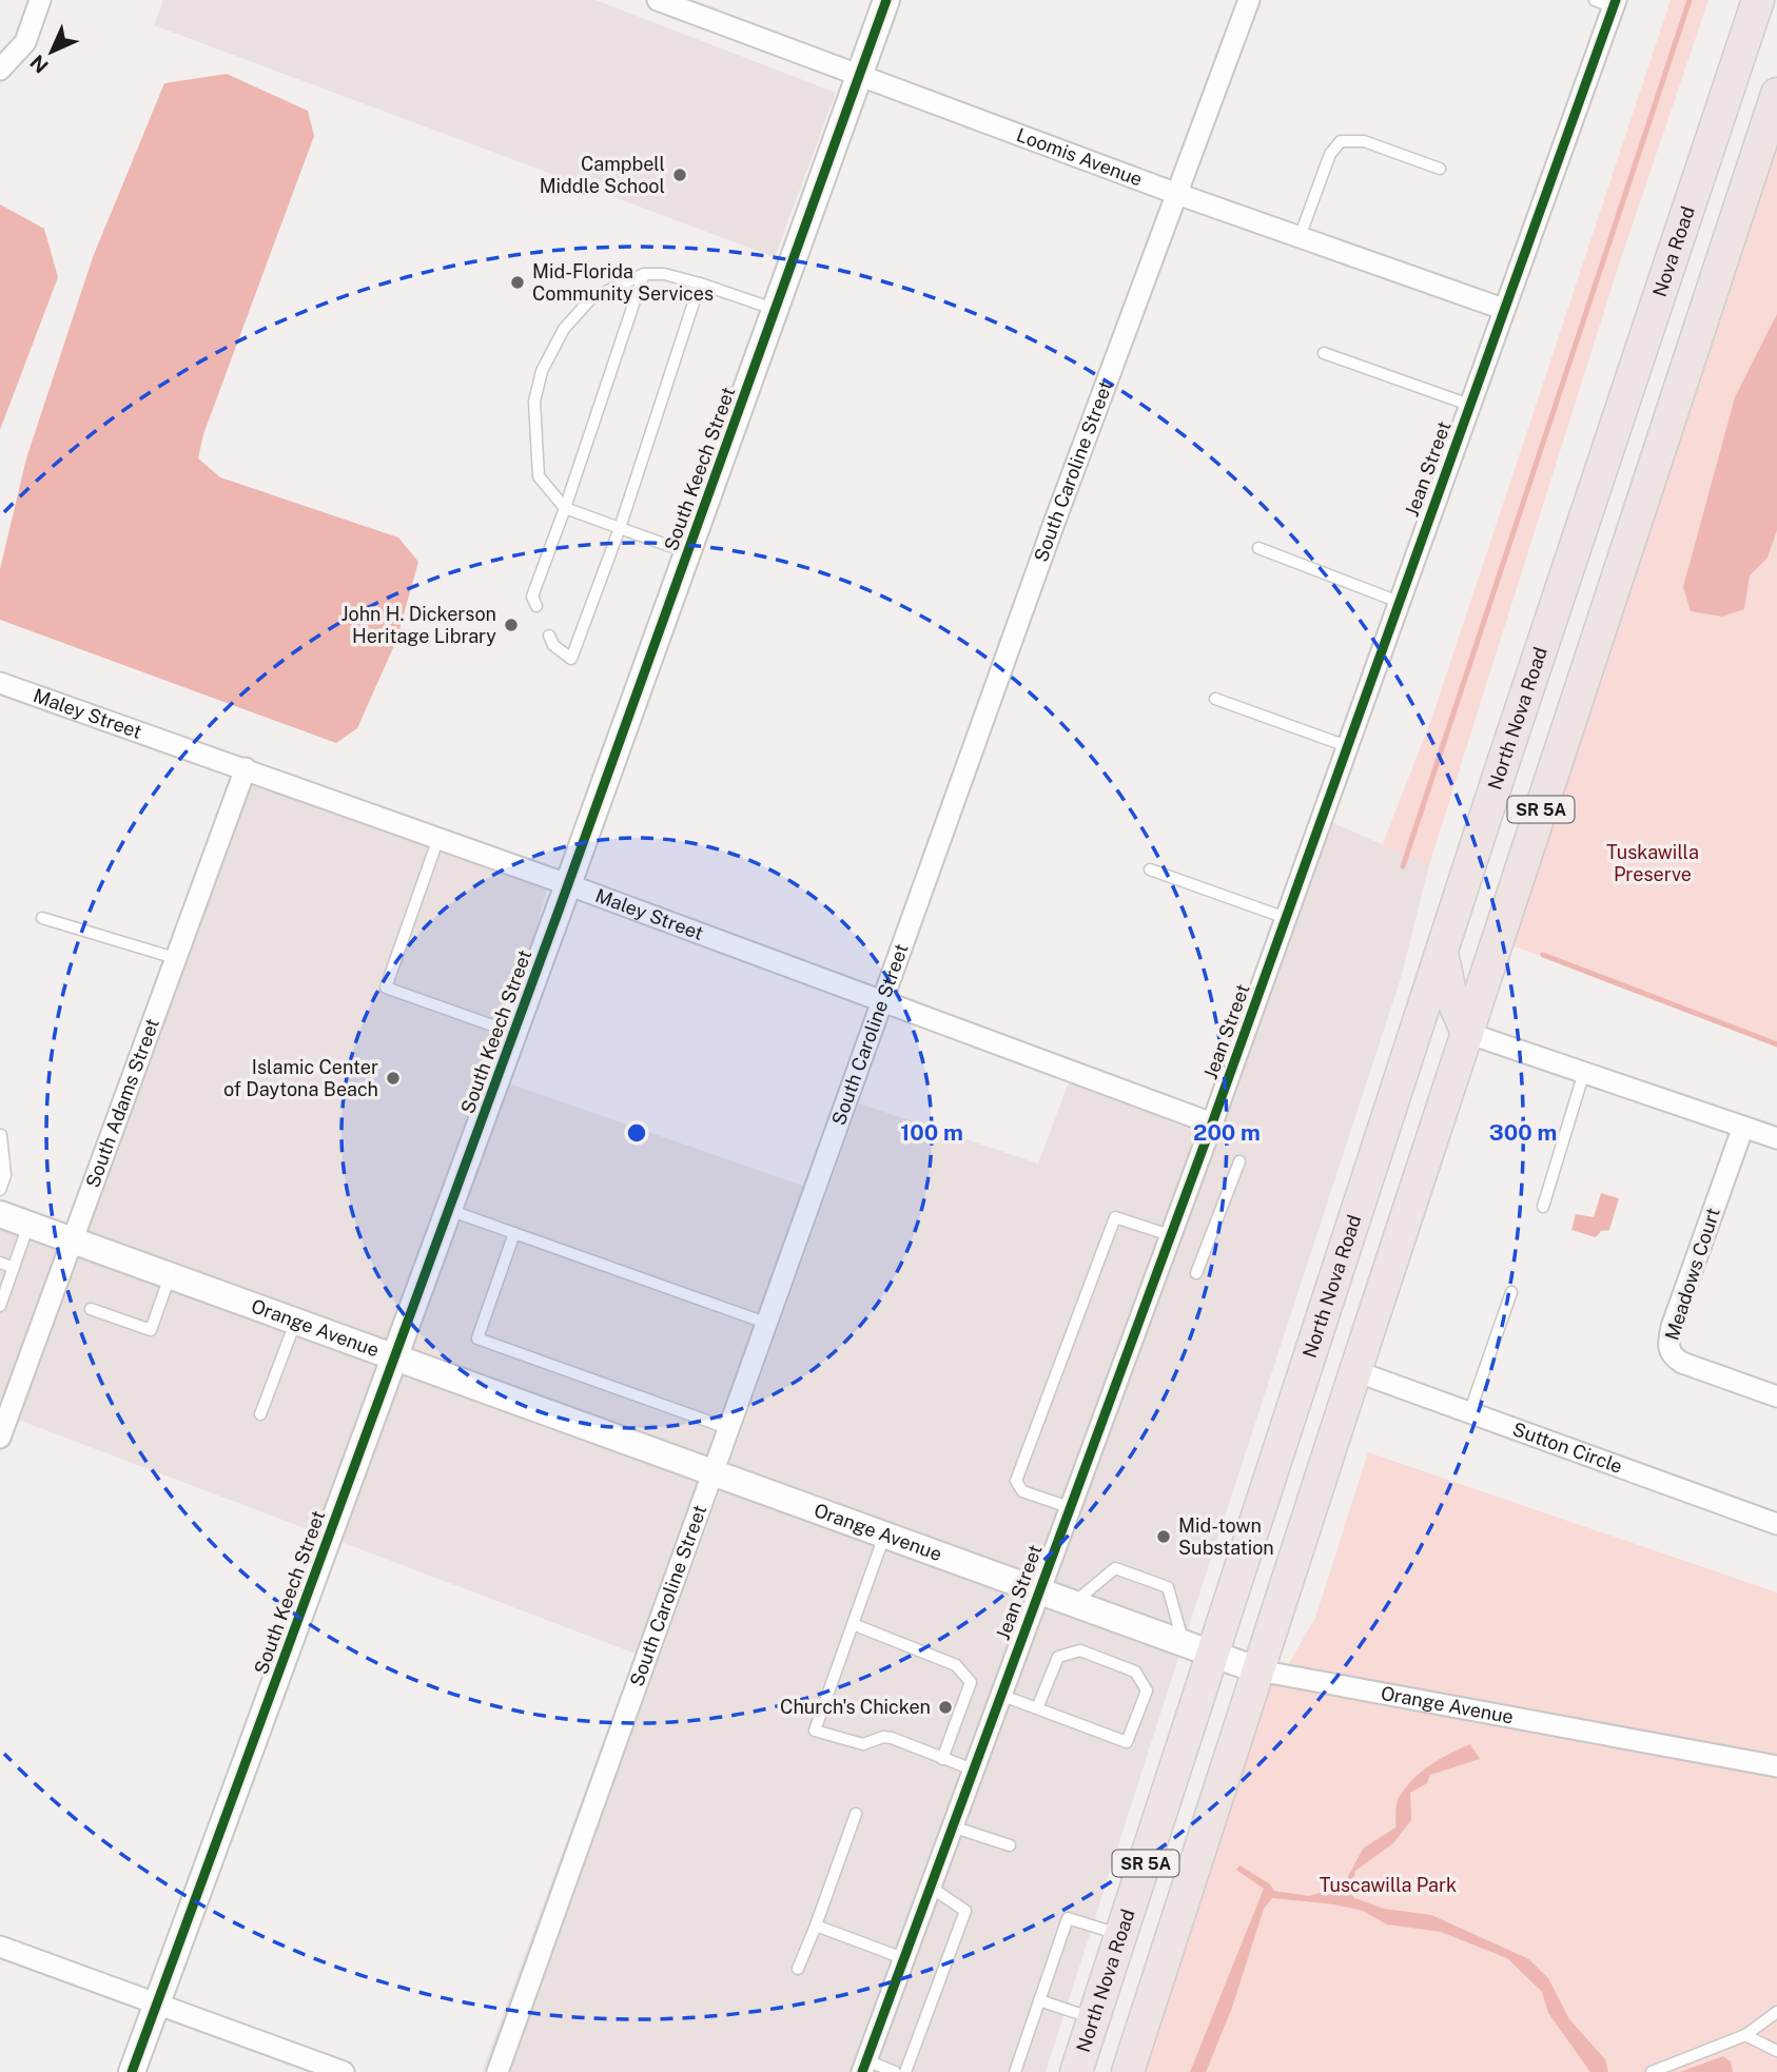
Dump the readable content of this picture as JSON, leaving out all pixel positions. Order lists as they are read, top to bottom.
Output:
{
  "streets": {
    "main road": ["Nova Road", "North Nova Road", "SR 5A"],
    "street": [
      "Loomis Avenue",
      "South Keech Street",
      "Jean Street",
      "South Caroline Street",
      "Maley Street",
      "South Adams Street",
      "Meadows Court",
      "Orange Avenue",
      "Sutton Circle"
    ]
  },
  "crossings": [
    ["Loomis Avenue", "South Keech Street"],
    ["Loomis Avenue", "Jean Street"],
    ["Loomis Avenue", "South Caroline Street"],
    ["Nova Road", "North Nova Road"],
    ["South Keech Street", "Maley Street"],
    ["South Keech Street", "Orange Avenue"],
    ["Jean Street", "Maley Street"],
    ["Jean Street", "Orange Avenue"],
    ["South Caroline Street", "Maley Street"],
    ["South Caroline Street", "Orange Avenue"],
    ["Maley Street", "South Adams Street"],
    ["North Nova Road", "Orange Avenue"],
    ["SR 5A", "Orange Avenue"],
    ["SR 5A", "Sutton Circle"],
    ["South Adams Street", "Orange Avenue"]
  ],
  "parks": ["Tuskawilla Preserve", "Tuscawilla Park"],
  "places": [
    "Campbell Middle School",
    "Mid-Florida Community Services",
    "John H. Dickerson Heritage Library",
    "Islamic Center of Daytona Beach",
    "Mid-town Substation",
    "Church's Chicken"
  ],
  "north": "bottom left",
  "rings": ["100 m", "200 m", "300 m"]
}
